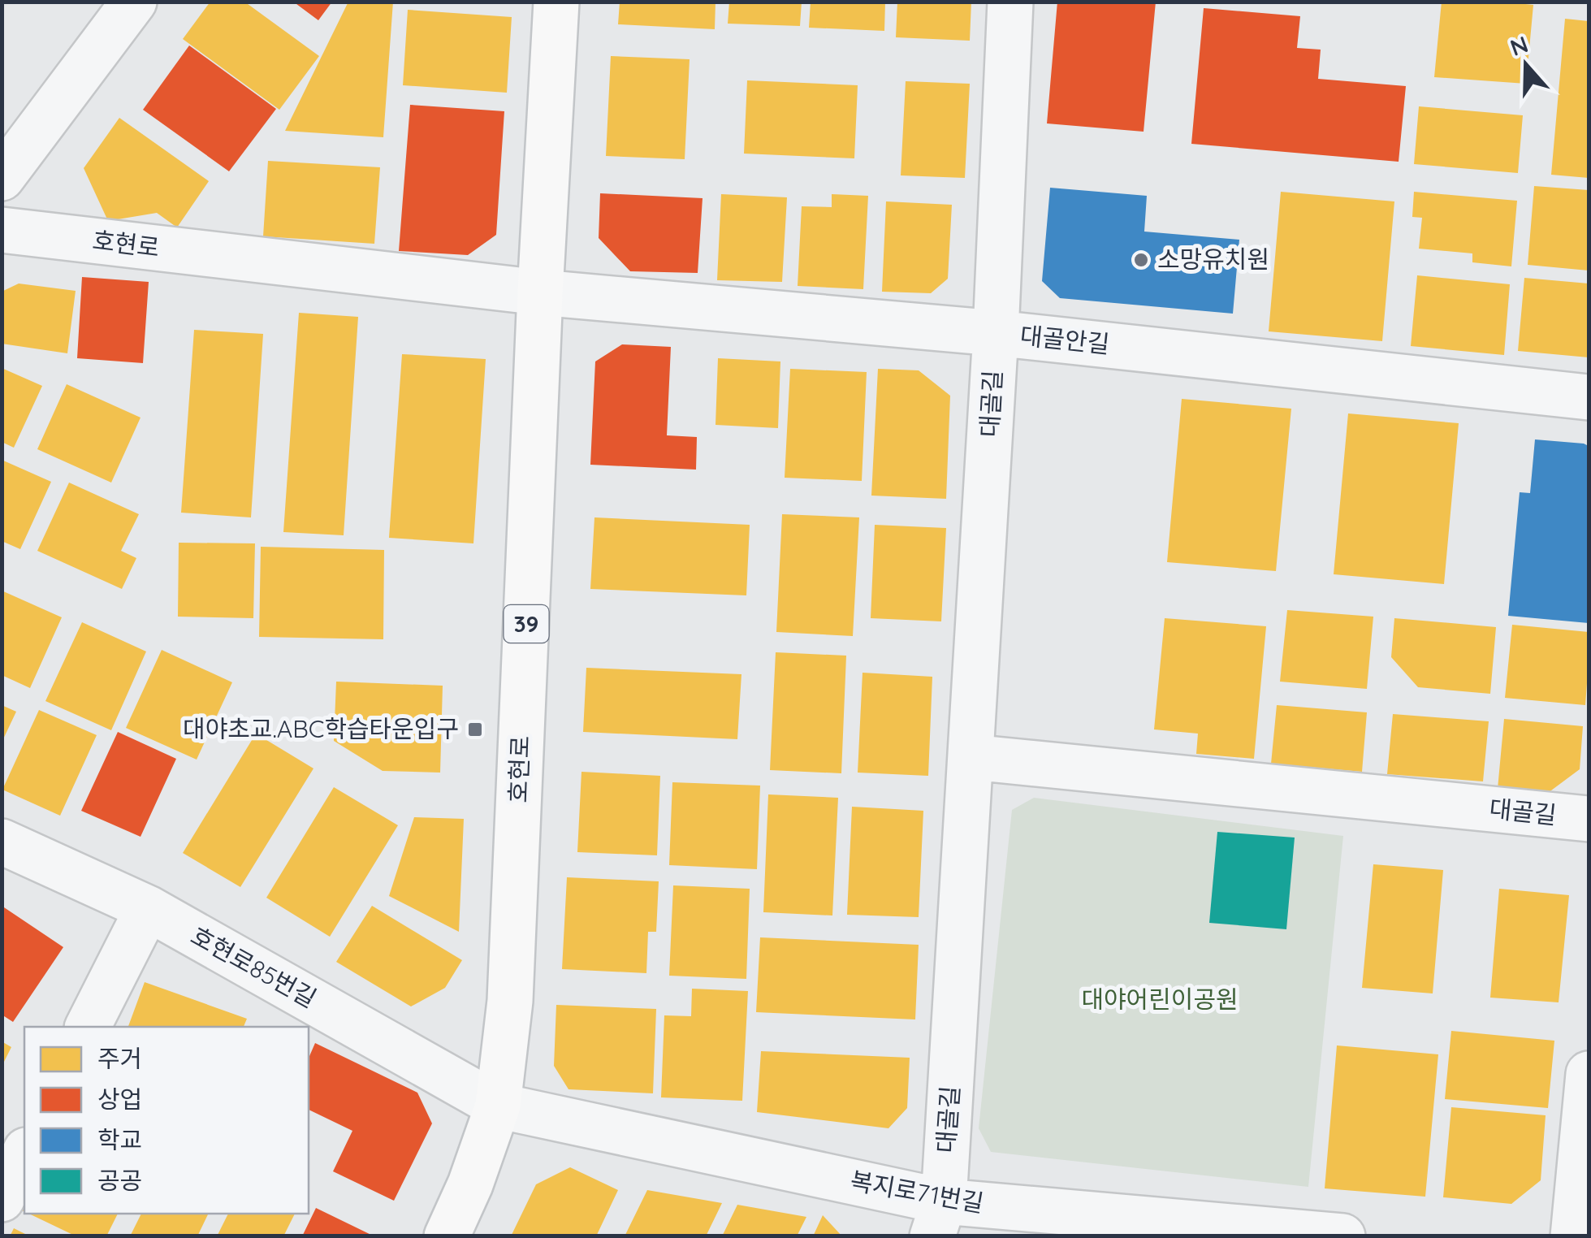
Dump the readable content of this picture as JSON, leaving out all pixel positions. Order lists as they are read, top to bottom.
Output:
{
  "streets": {
    "main road": ["호현로", "39"],
    "street": [
      "대골안길",
      "대골길",
      "호현로85번길",
      "복지로71번길"
    ]
  },
  "crossings": [
    ["호현로", "대골안길"],
    ["호현로", "호현로85번길"],
    ["호현로", "복지로71번길"],
    ["대골안길", "대골길"],
    ["대골길", "복지로71번길"],
    ["호현로85번길", "복지로71번길"]
  ],
  "parks": ["대야어린이공원"],
  "places": {
    "other": ["소망유치원"],
    "transit": ["대야초교.ABC학습타운입구"]
  },
  "legend": [
    "주거",
    "상업",
    "학교",
    "공공"
  ],
  "north": "top"
}
